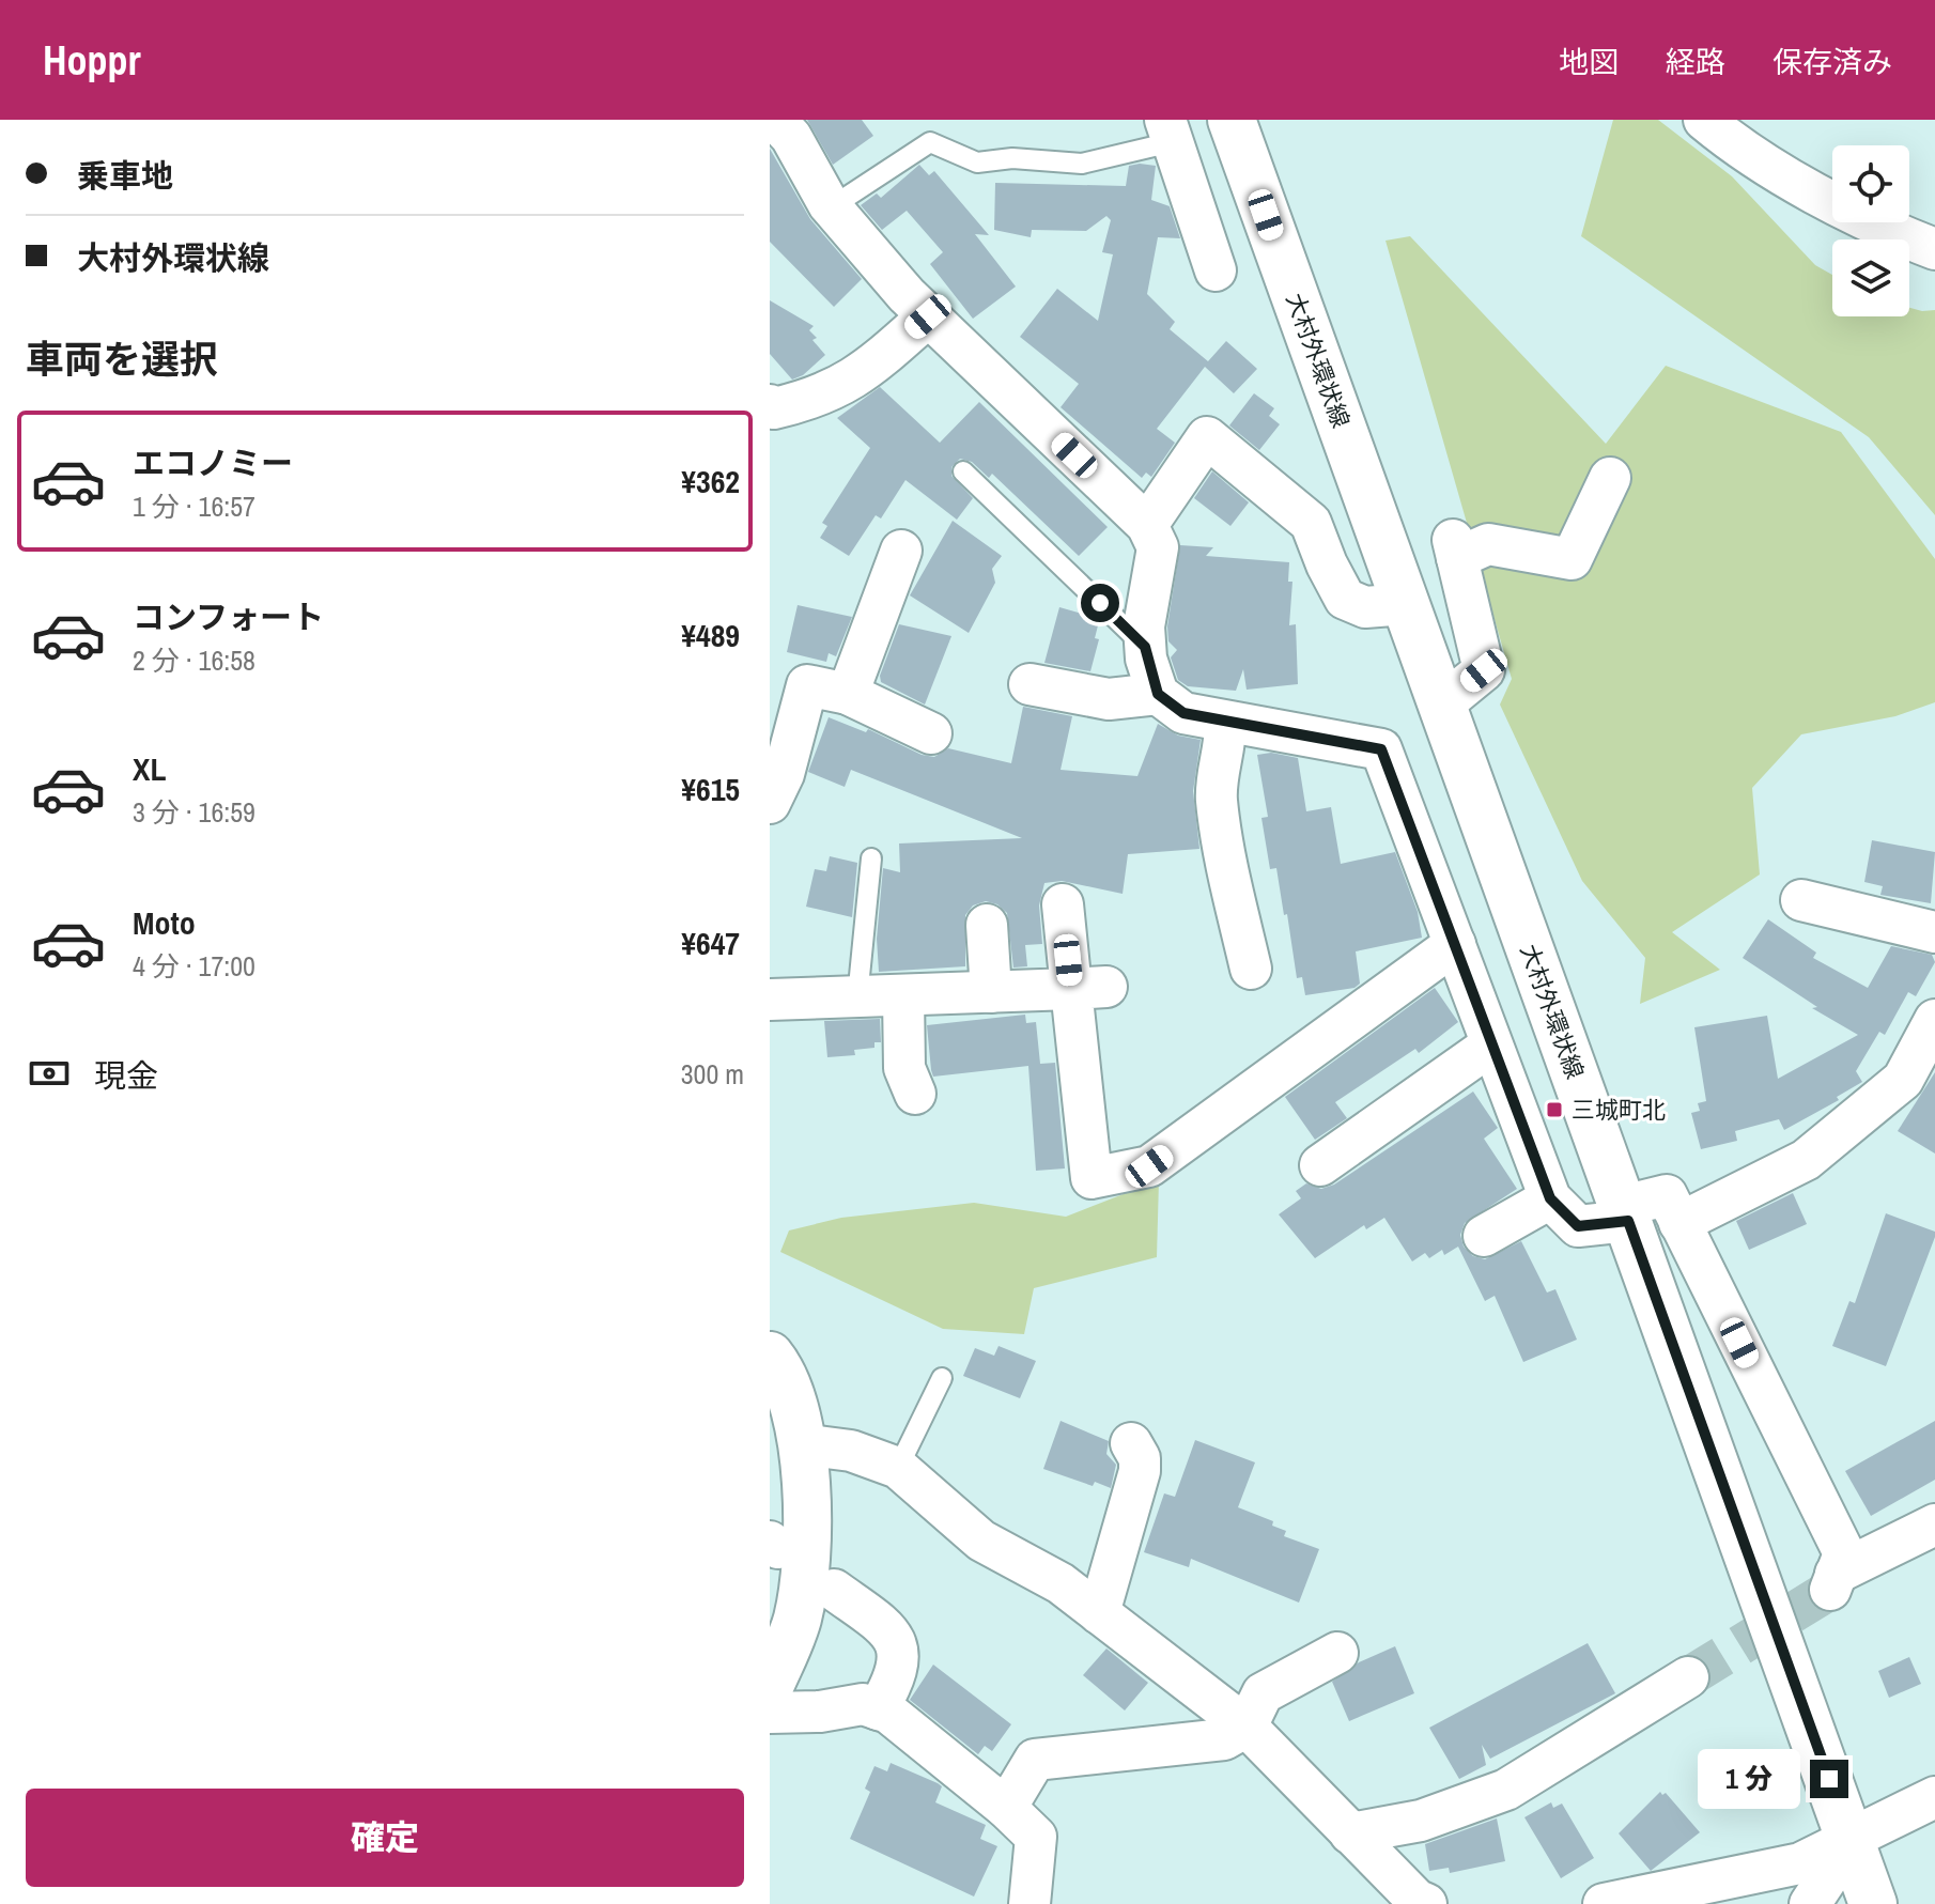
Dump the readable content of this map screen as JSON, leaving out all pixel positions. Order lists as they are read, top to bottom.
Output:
{
  "streets": {
    "main road": ["大村外環状線"]
  },
  "places": {
    "transit": ["三城町北"]
  },
  "page": {
    "header": "Hoppr",
    "nav": ["地図", "経路", "保存済み"],
    "banner": ["乗車地", "大村外環状線"],
    "heading": "車両を選択",
    "list": [
      {
        "name": "エコノミー",
        "note": "1 分 · 16:57",
        "value": "¥362"
      },
      {
        "name": "コンフォート",
        "note": "2 分 · 16:58",
        "value": "¥489"
      },
      {
        "name": "XL",
        "note": "3 分 · 16:59",
        "value": "¥615"
      },
      {
        "name": "Moto",
        "note": "4 分 · 17:00",
        "value": "¥647"
      }
    ],
    "pay": ["現金", "300 m"],
    "bubble": "1 分",
    "buttons": "確定"
  }
}
